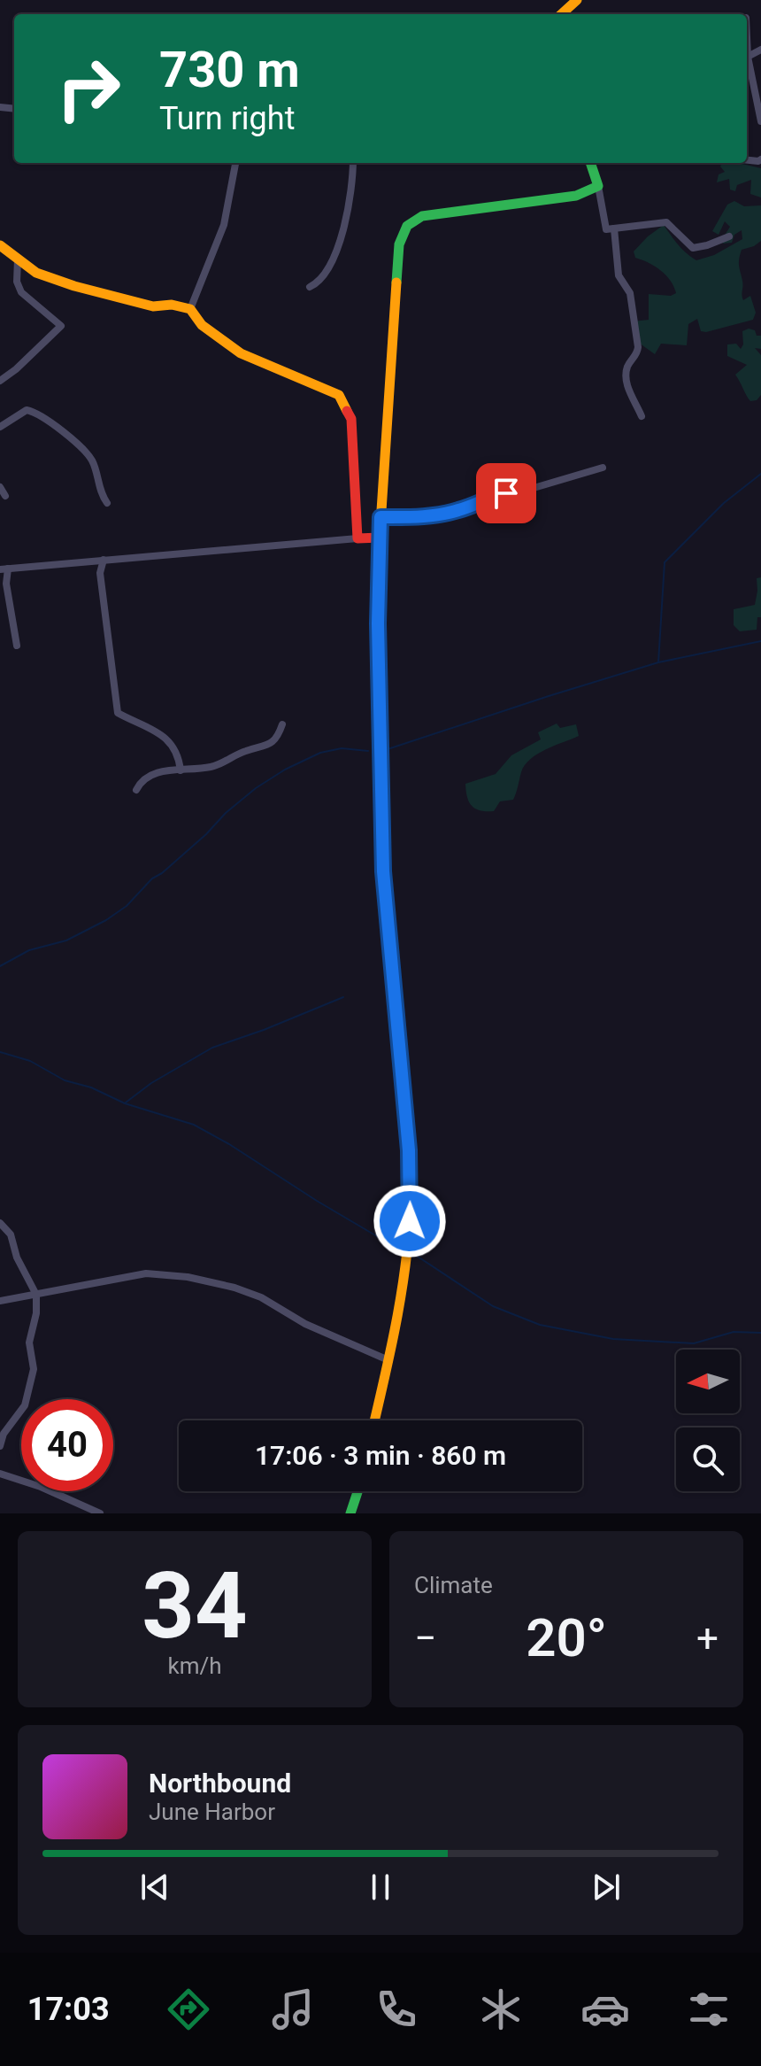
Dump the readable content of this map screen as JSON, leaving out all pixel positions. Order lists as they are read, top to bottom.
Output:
{
  "north": "left",
  "page": {
    "turn": ["730 m", "Turn right"],
    "limit": "40",
    "trip": "17:06 · 3 min · 860 m",
    "tile": [
      ["34", "km/h"],
      "Climate"
    ],
    "heat": ["−", "20°", "+"],
    "song": ["Northbound", "June Harbor"],
    "tabs": "17:03"
  }
}
